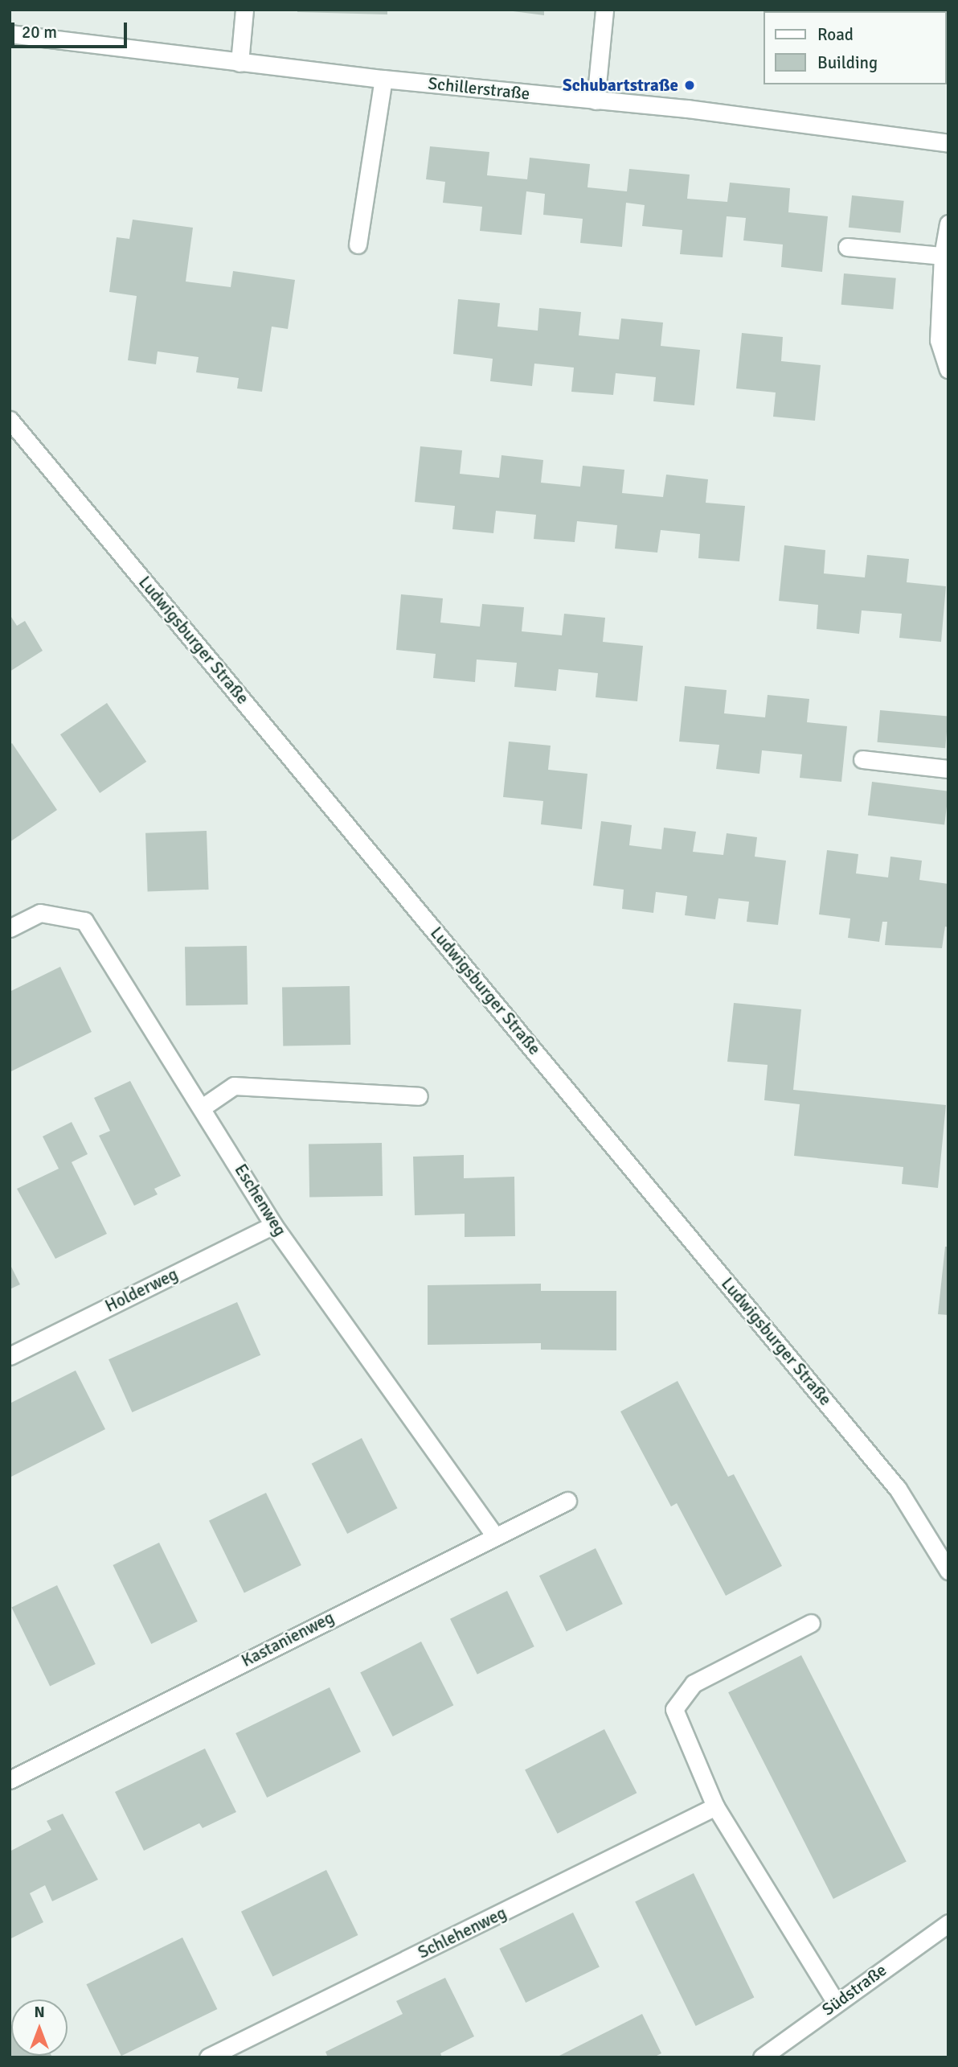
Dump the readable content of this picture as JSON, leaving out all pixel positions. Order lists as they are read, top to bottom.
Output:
{
  "streets": {
    "street": [
      "Schillerstraße",
      "Ludwigsburger Straße",
      "Eschenweg",
      "Holderweg",
      "Kastanienweg",
      "Schlehenweg",
      "Südstraße"
    ]
  },
  "crossings": [
    ["Eschenweg", "Holderweg"],
    ["Eschenweg", "Kastanienweg"]
  ],
  "places": ["Schubartstraße"],
  "legend": ["Road", "Building"],
  "scale_bar": "20 m",
  "north": "top"
}
